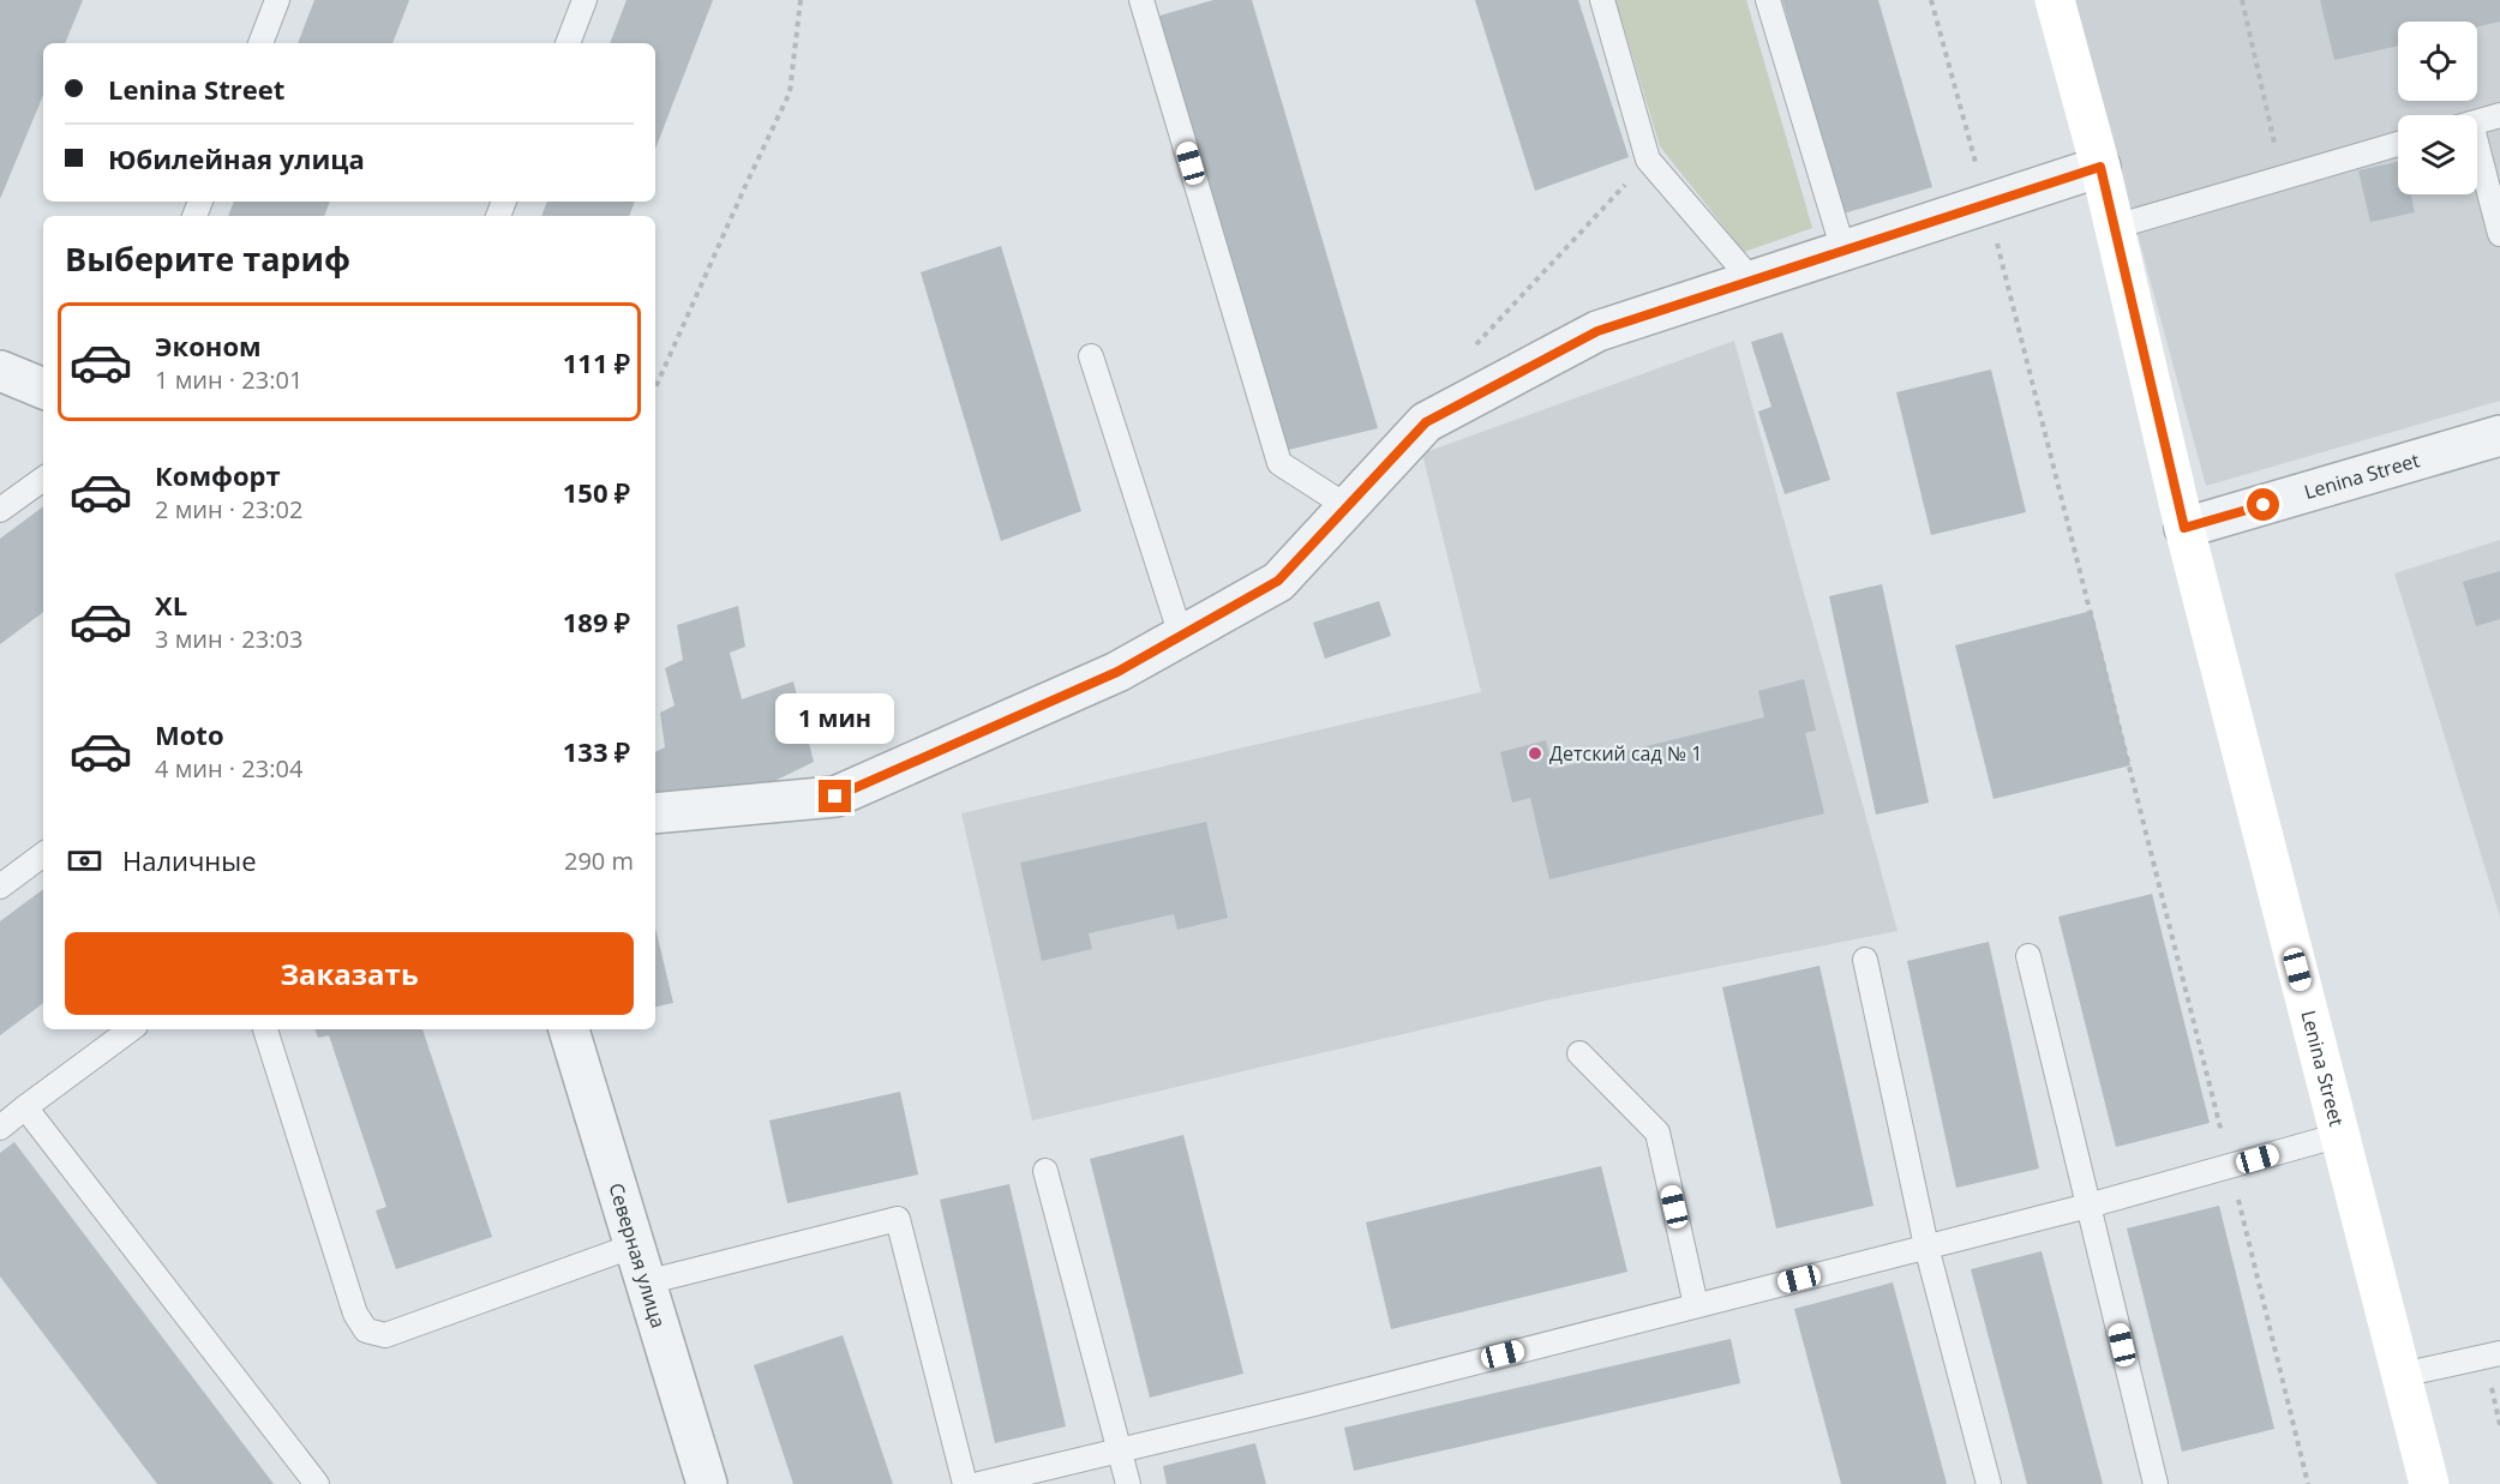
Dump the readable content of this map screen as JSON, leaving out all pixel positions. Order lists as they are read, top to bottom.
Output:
{
  "streets": {
    "main road": ["Lenina Street"],
    "street": ["Северная улица"]
  },
  "places": ["Детский сад № 1"],
  "page": {
    "banner": ["Lenina Street", "Юбилейная улица"],
    "heading": "Выберите тариф",
    "list": [
      {
        "name": "Эконом",
        "note": "1 мин · 23:01",
        "value": "111 ₽"
      },
      {
        "name": "Комфорт",
        "note": "2 мин · 23:02",
        "value": "150 ₽"
      },
      {
        "name": "XL",
        "note": "3 мин · 23:03",
        "value": "189 ₽"
      },
      {
        "name": "Moto",
        "note": "4 мин · 23:04",
        "value": "133 ₽"
      }
    ],
    "bubble": "1 мин",
    "pay": ["Наличные", "290 m"],
    "buttons": "Заказать"
  }
}
